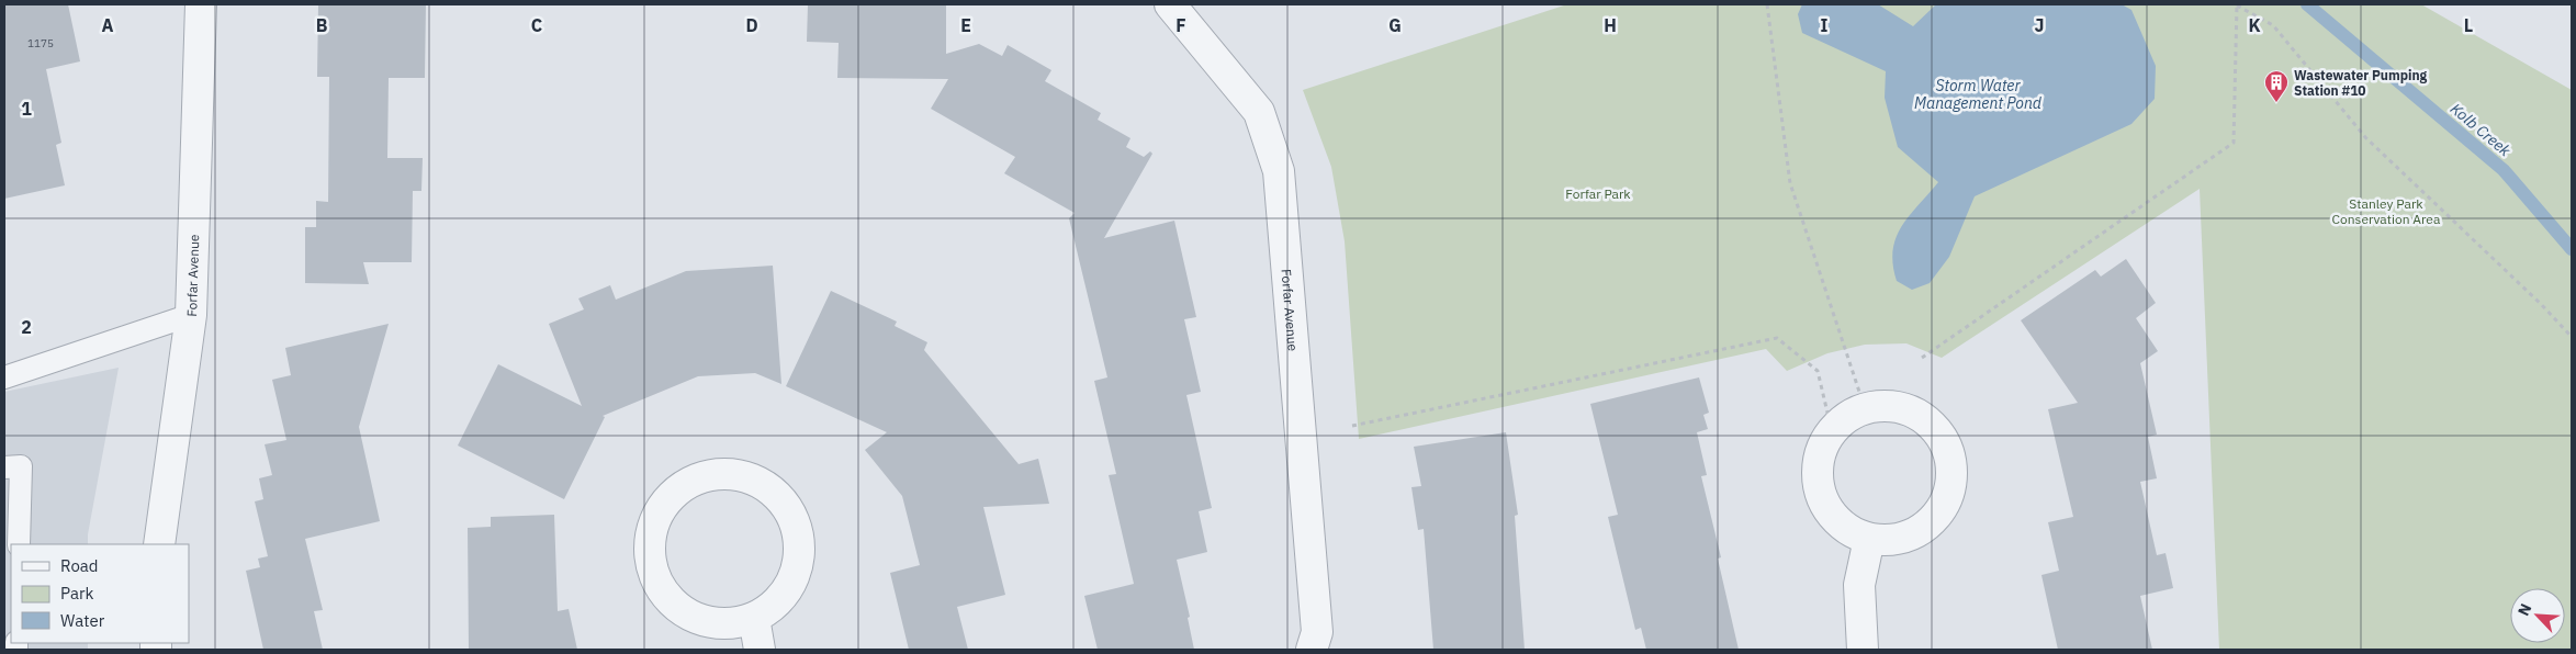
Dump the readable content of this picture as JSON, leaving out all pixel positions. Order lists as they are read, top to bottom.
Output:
{
  "streets": {
    "street": ["Forfar Avenue"]
  },
  "water": ["Storm Water Management Pond", "Kolb Creek"],
  "parks": ["Forfar Park", "Stanley Park Conservation Area"],
  "places": {
    "building": ["Wastewater Pumping Station #10"]
  },
  "house_numbers": ["1175"],
  "legend": ["Road", "Park", "Water"],
  "north": "top left",
  "grid": {
    "columns": [
      "A",
      "B",
      "C",
      "D",
      "E",
      "F",
      "G",
      "H",
      "I",
      "J",
      "K",
      "L"
    ],
    "rows": ["1", "2"]
  }
}
